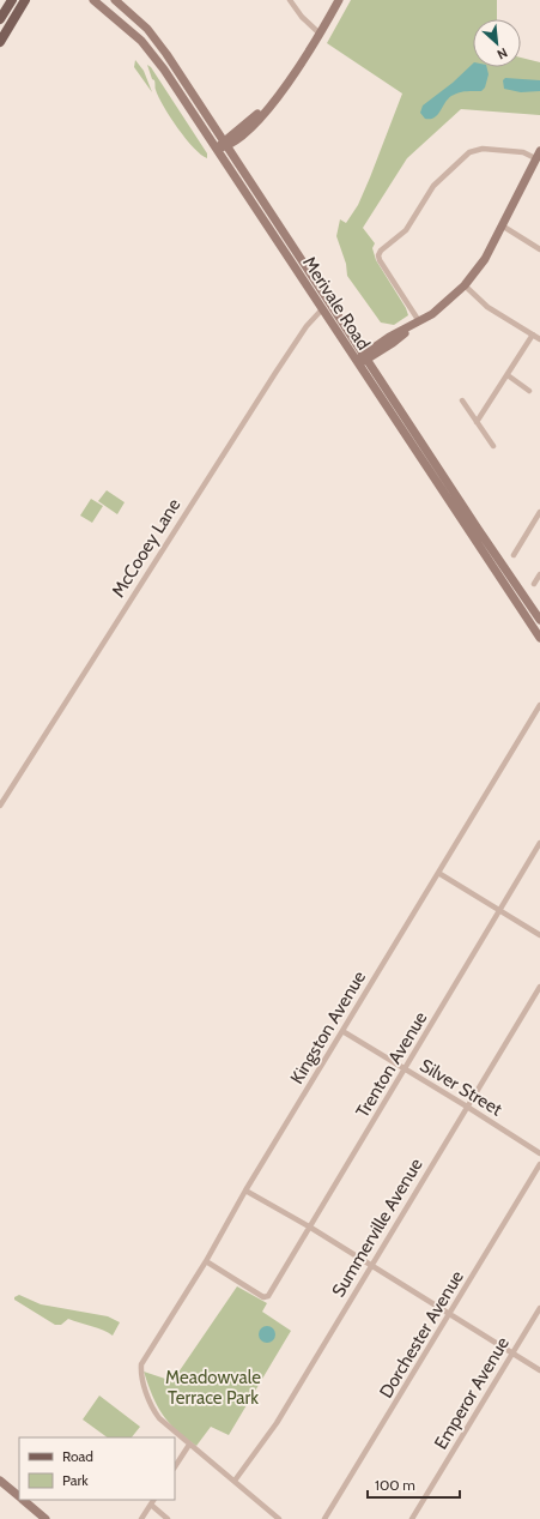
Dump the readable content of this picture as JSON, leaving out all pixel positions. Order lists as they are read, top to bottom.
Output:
{
  "streets": {
    "main road": ["Merivale Road"],
    "street": [
      "McCooey Lane",
      "Kingston Avenue",
      "Trenton Avenue",
      "Silver Street",
      "Summerville Avenue",
      "Dorchester Avenue",
      "Emperor Avenue"
    ]
  },
  "crossings": [
    ["Merivale Road", "McCooey Lane"],
    ["Kingston Avenue", "Trenton Avenue"],
    ["Kingston Avenue", "Silver Street"],
    ["Trenton Avenue", "Silver Street"],
    ["Silver Street", "Summerville Avenue"]
  ],
  "parks": ["Meadowvale Terrace Park"],
  "legend": ["Road", "Park"],
  "scale_bar": "100 m",
  "north": "bottom right"
}
